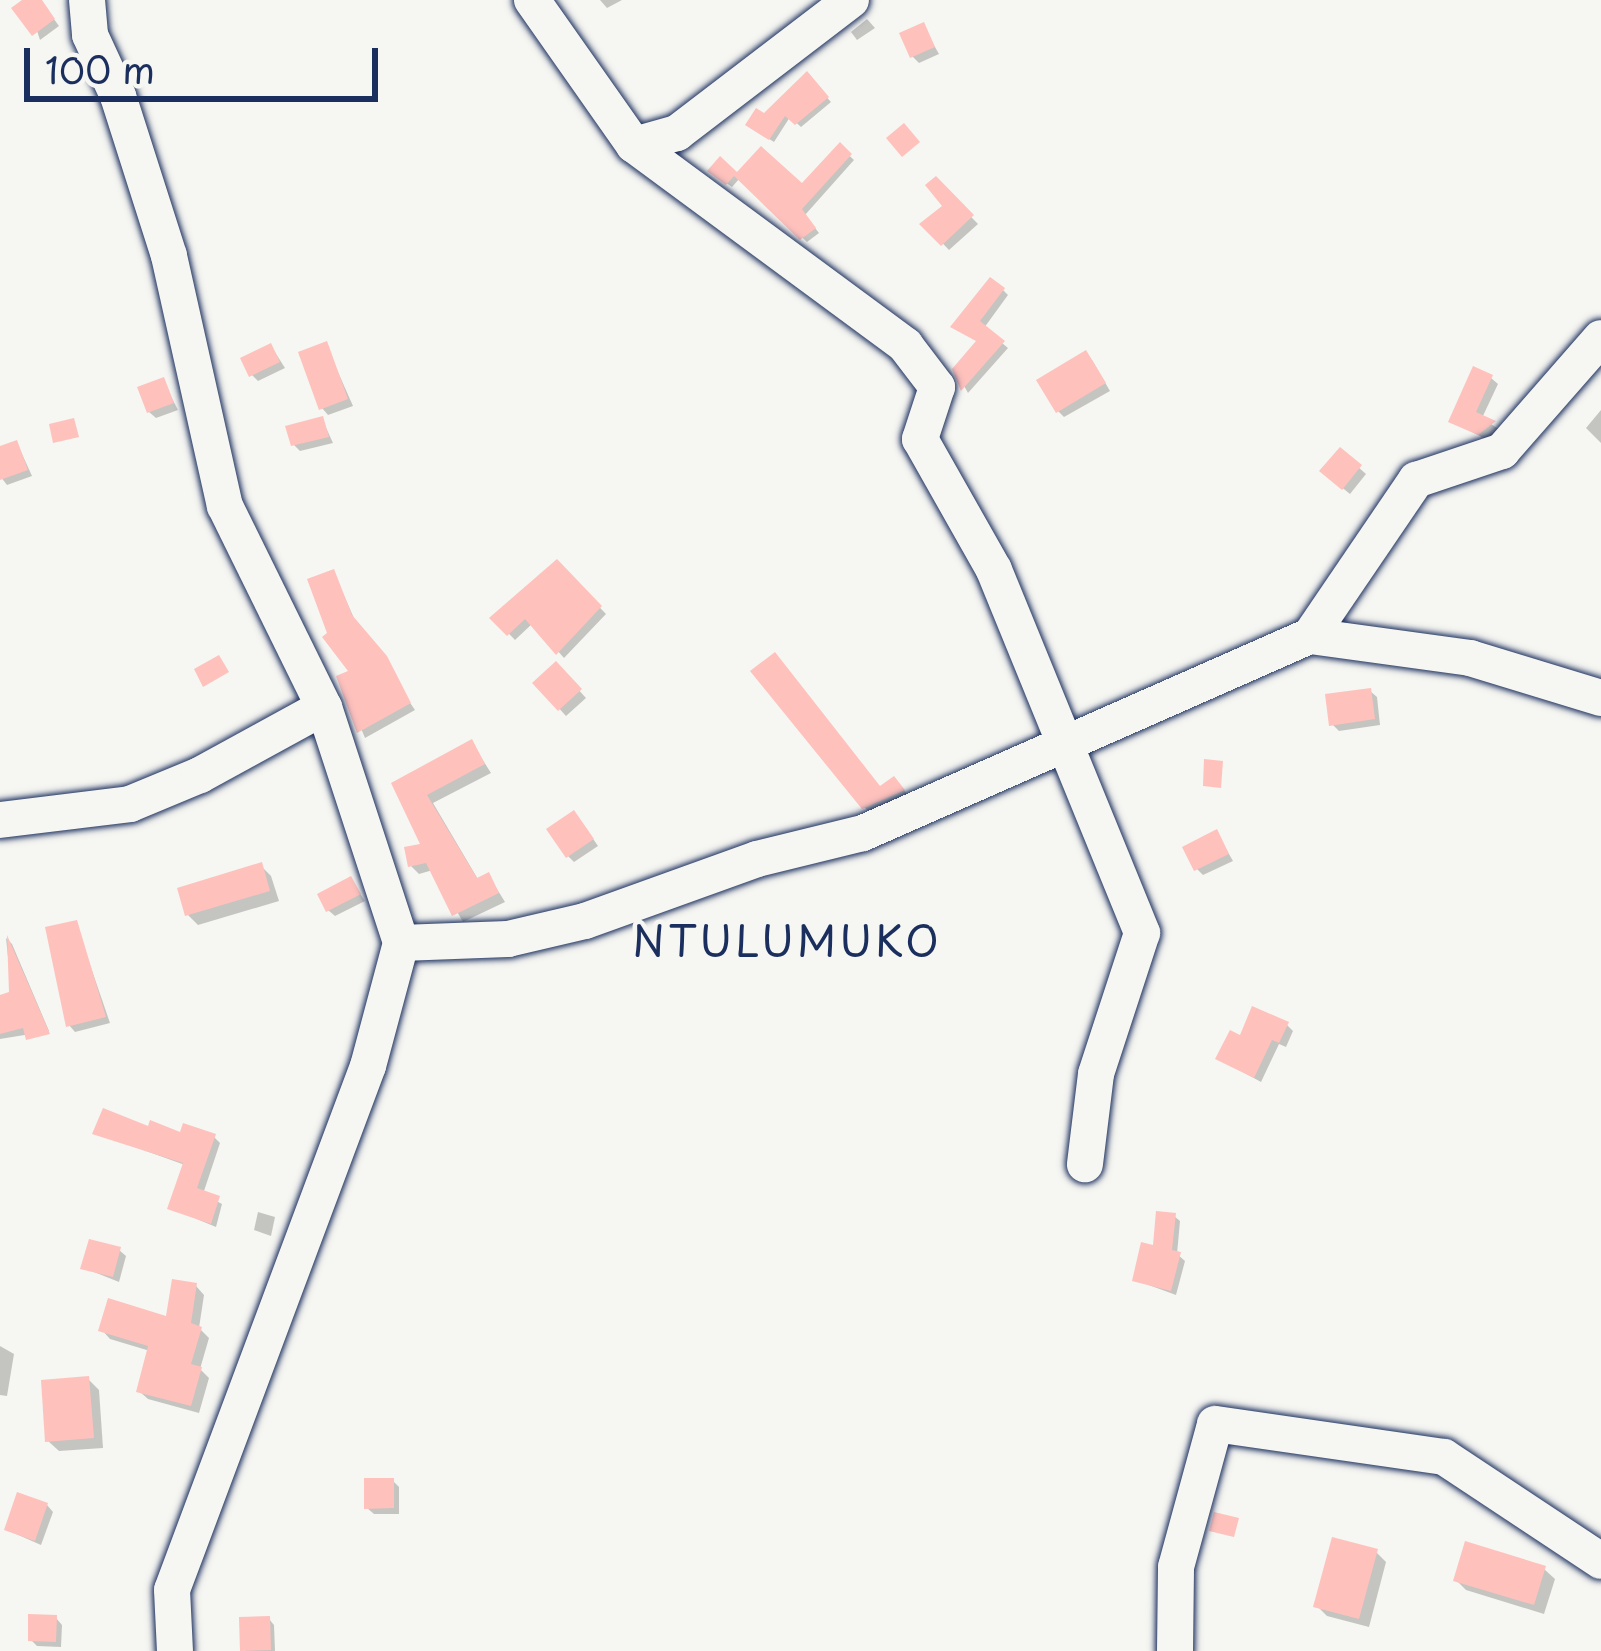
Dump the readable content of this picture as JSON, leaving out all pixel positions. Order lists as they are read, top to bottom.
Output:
{
  "districts": ["NTULUMUKO"],
  "scale_bar": "100 m"
}
